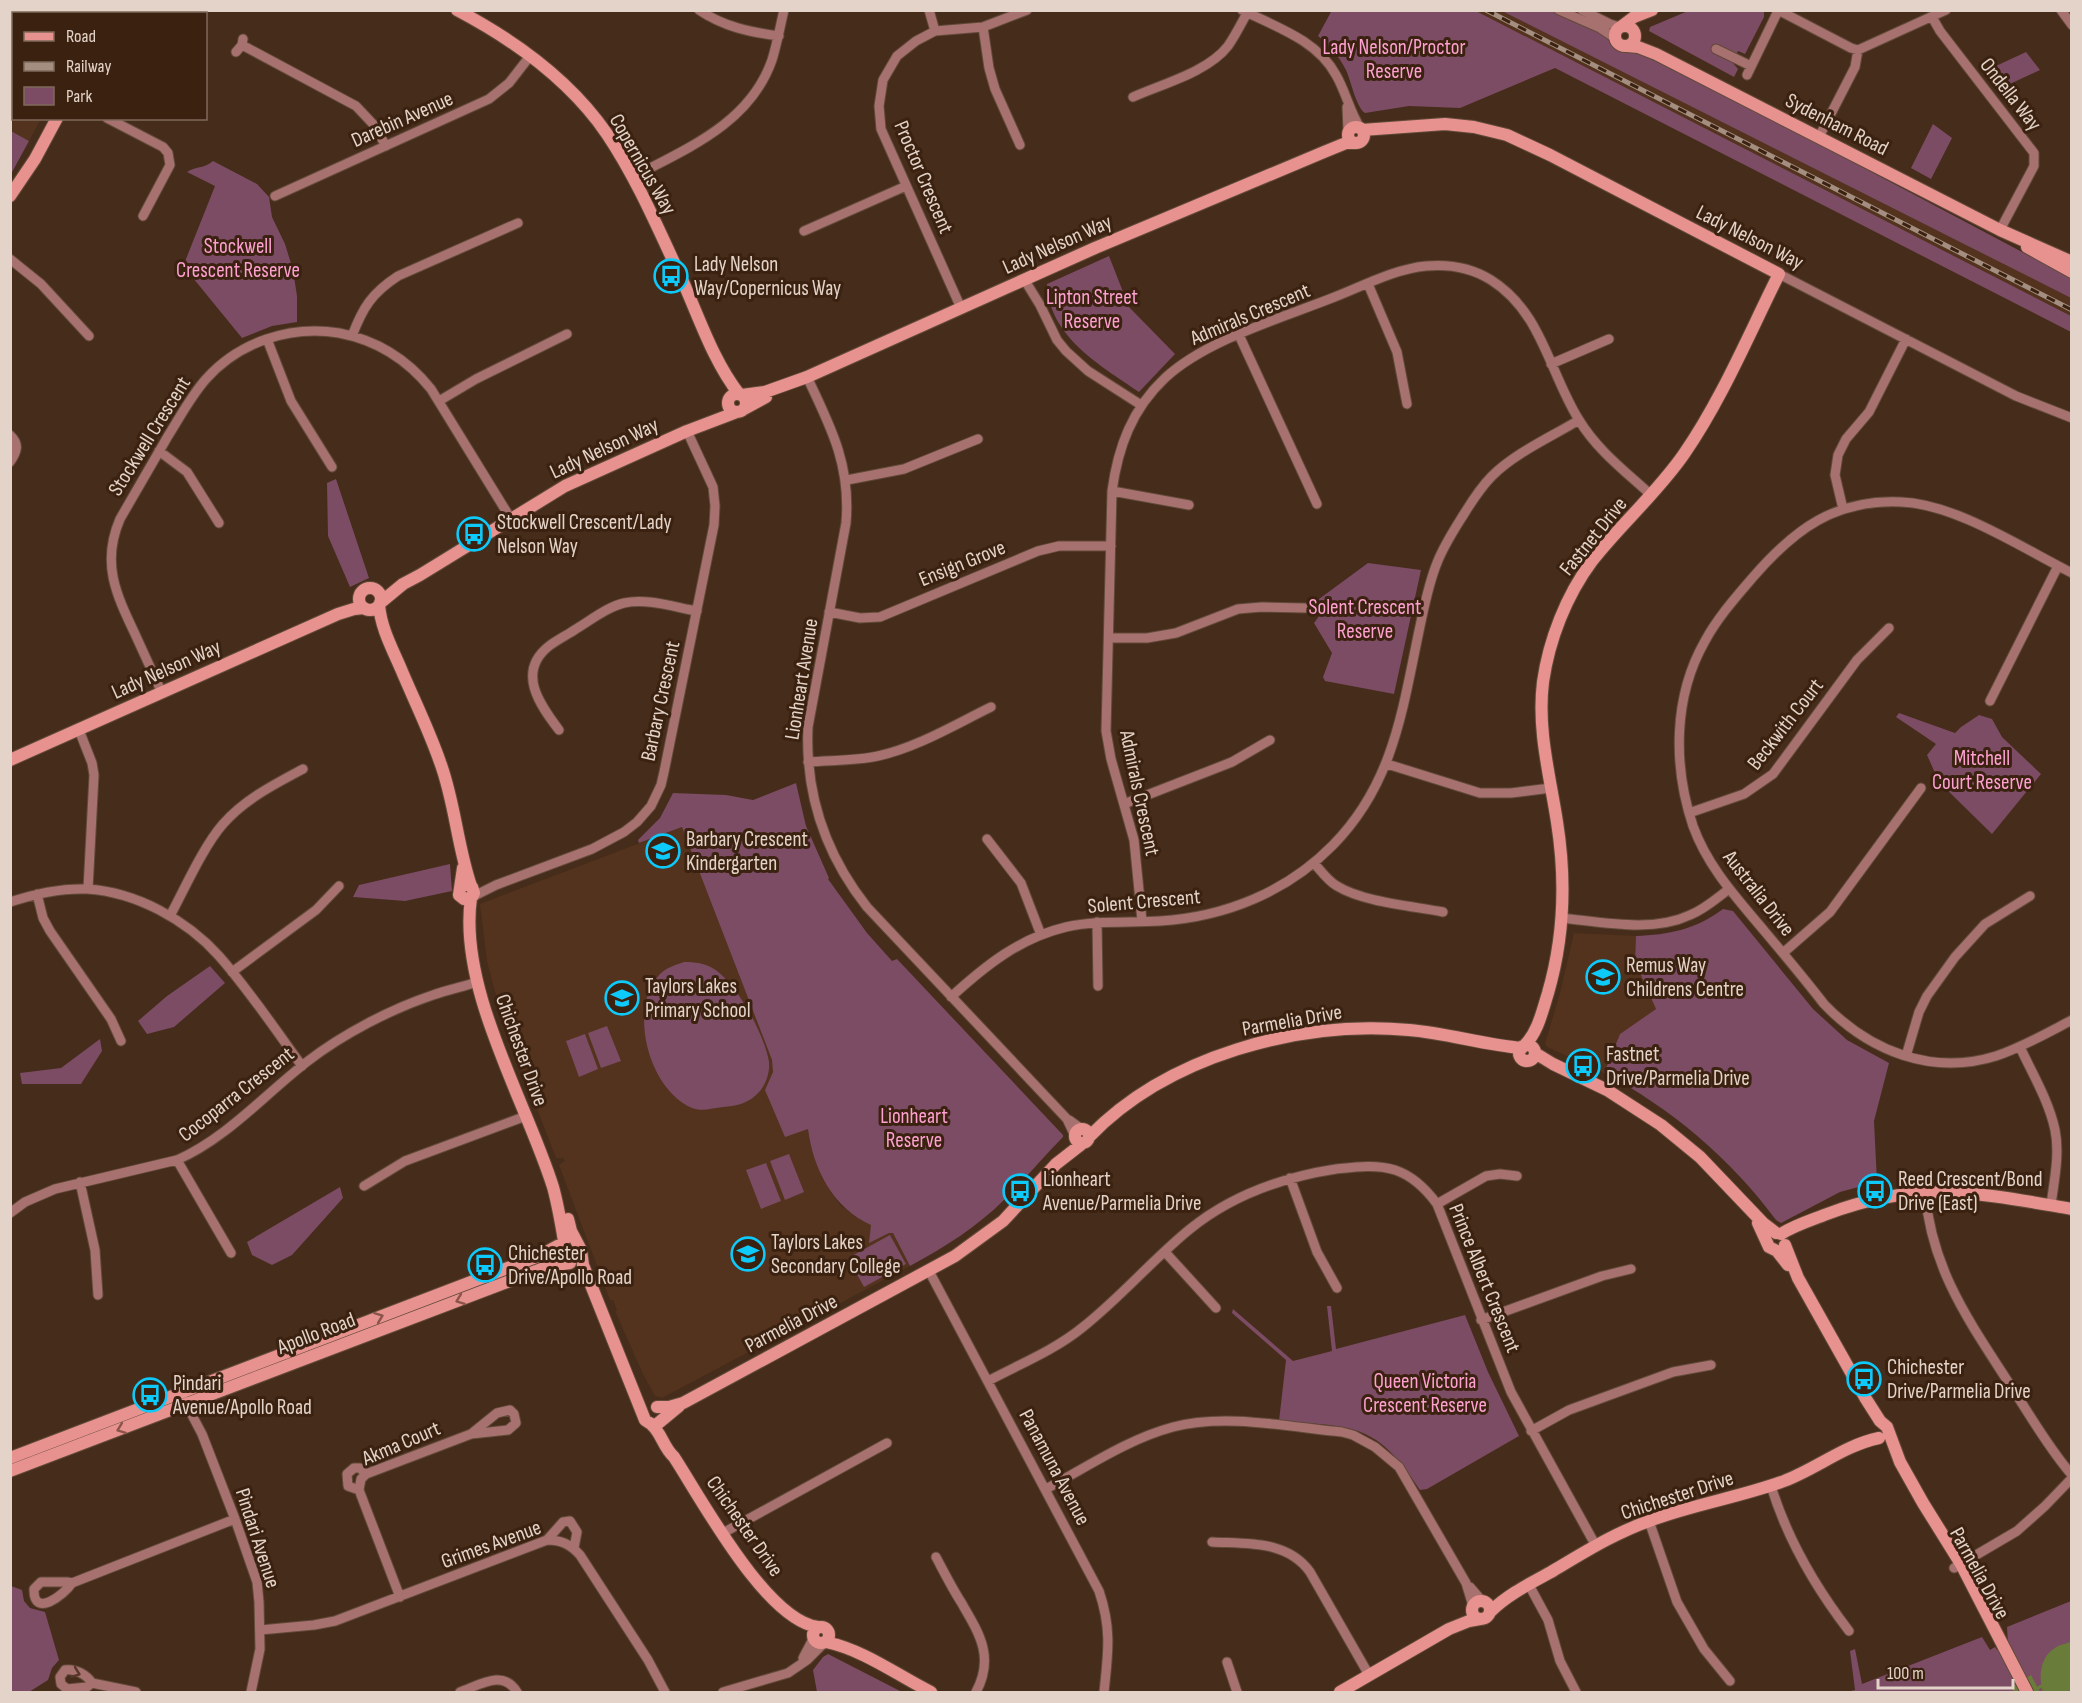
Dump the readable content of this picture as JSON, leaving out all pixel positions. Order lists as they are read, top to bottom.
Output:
{
  "streets": {
    "street": [
      "Ondella Way",
      "Darebin Avenue",
      "Sydenham Road",
      "Copernicus Way",
      "Proctor Crescent",
      "Lady Nelson Way",
      "Admirals Crescent",
      "Stockwell Crescent",
      "Fastnet Drive",
      "Ensign Grove",
      "Lionheart Avenue",
      "Barbary Crescent",
      "Beckwith Court",
      "Australia Drive",
      "Solent Crescent",
      "Parmelia Drive",
      "Chichester Drive",
      "Cocoparra Crescent",
      "Prince Albert Crescent",
      "Apollo Road",
      "Akma Court",
      "Panamuna Avenue",
      "Pindari Avenue",
      "Grimes Avenue"
    ]
  },
  "crossings": [
    ["Ondella Way", "Sydenham Road"],
    ["Darebin Avenue", "Copernicus Way"],
    ["Copernicus Way", "Lady Nelson Way"],
    ["Proctor Crescent", "Lady Nelson Way"],
    ["Lady Nelson Way", "Stockwell Crescent"],
    ["Lady Nelson Way", "Fastnet Drive"],
    ["Lady Nelson Way", "Lionheart Avenue"],
    ["Lady Nelson Way", "Barbary Crescent"],
    ["Lady Nelson Way", "Chichester Drive"],
    ["Admirals Crescent", "Fastnet Drive"],
    ["Admirals Crescent", "Ensign Grove"],
    ["Admirals Crescent", "Solent Crescent"],
    ["Fastnet Drive", "Parmelia Drive"],
    ["Ensign Grove", "Lionheart Avenue"],
    ["Lionheart Avenue", "Solent Crescent"],
    ["Lionheart Avenue", "Parmelia Drive"],
    ["Barbary Crescent", "Chichester Drive"],
    ["Beckwith Court", "Australia Drive"],
    ["Parmelia Drive", "Chichester Drive"],
    ["Parmelia Drive", "Panamuna Avenue"],
    ["Chichester Drive", "Cocoparra Crescent"],
    ["Chichester Drive", "Prince Albert Crescent"],
    ["Chichester Drive", "Apollo Road"],
    ["Prince Albert Crescent", "Panamuna Avenue"],
    ["Apollo Road", "Pindari Avenue"],
    ["Akma Court", "Grimes Avenue"],
    ["Pindari Avenue", "Grimes Avenue"]
  ],
  "parks": [
    "Lady Nelson/Proctor Reserve",
    "Stockwell Crescent Reserve",
    "Lipton Street Reserve",
    "Solent Crescent Reserve",
    "Mitchell Court Reserve",
    "Lionheart Reserve",
    "Queen Victoria Crescent Reserve"
  ],
  "places": {
    "bus stop": [
      "Lady Nelson Way/Copernicus Way",
      "Stockwell Crescent/Lady Nelson Way",
      "Fastnet Drive/Parmelia Drive",
      "Lionheart Avenue/Parmelia Drive",
      "Reed Crescent/Bond Drive (East)",
      "Chichester Drive/Apollo Road",
      "Chichester Drive/Parmelia Drive",
      "Pindari Avenue/Apollo Road"
    ],
    "school or university": [
      "Barbary Crescent Kindergarten",
      "Remus Way Childrens Centre",
      "Taylors Lakes Primary School",
      "Taylors Lakes Secondary College"
    ]
  },
  "legend": ["Road", "Railway", "Park"],
  "scale_bar": "100 m"
}
